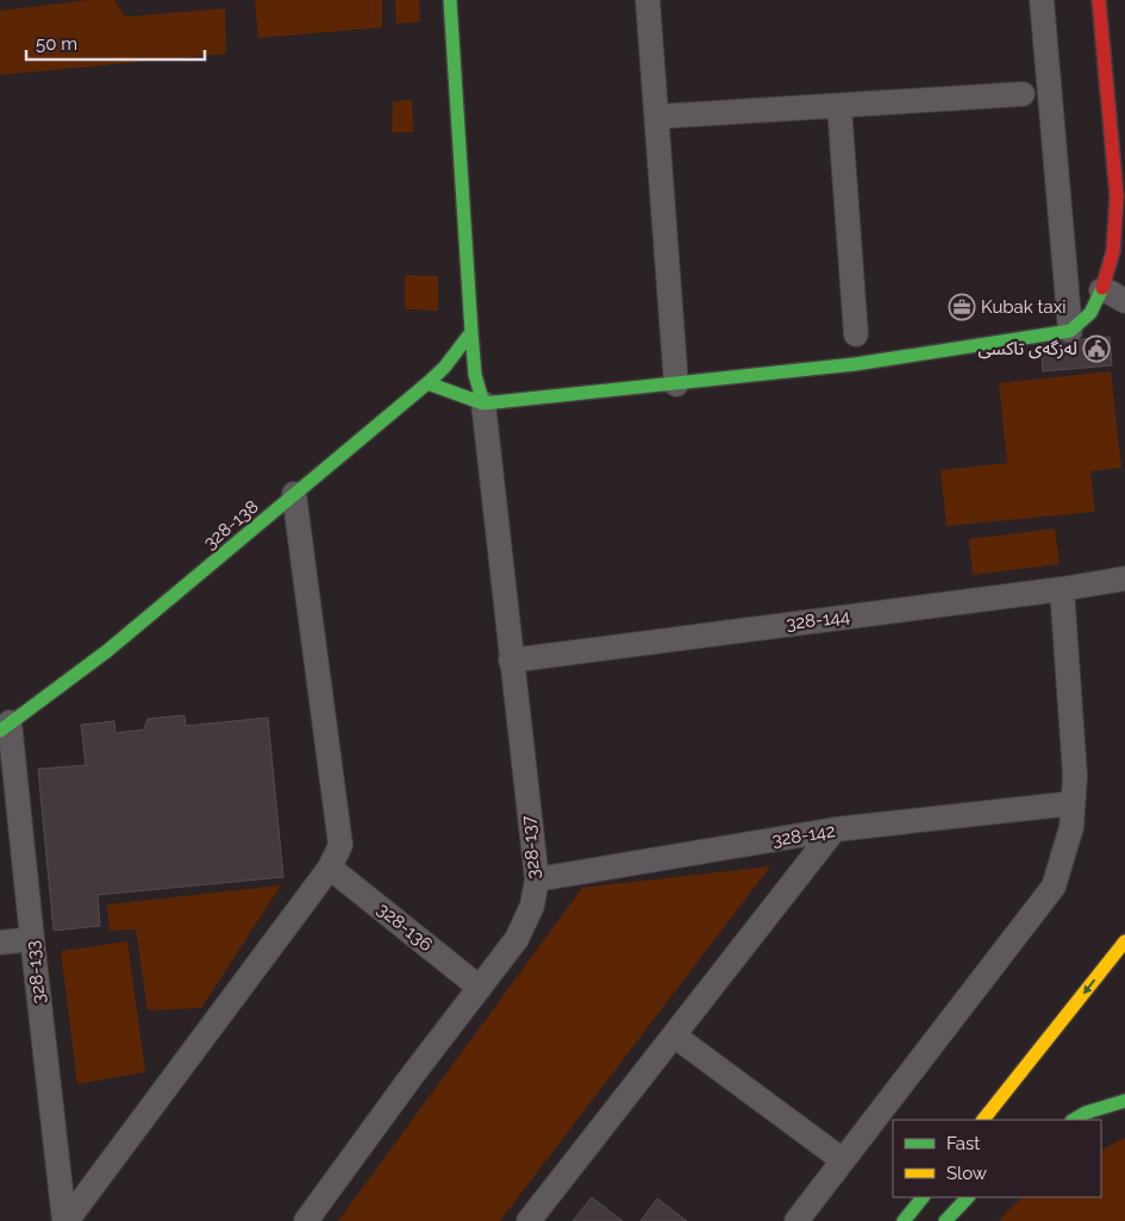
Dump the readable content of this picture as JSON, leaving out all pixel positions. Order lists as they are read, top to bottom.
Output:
{
  "streets": {
    "main road": ["328-138"],
    "street": [
      "328-144",
      "328-142",
      "328-137",
      "328-136",
      "328-133"
    ]
  },
  "crossings": [
    ["328-138", "328-133"],
    ["328-144", "328-137"],
    ["328-142", "328-137"],
    ["328-137", "328-136"]
  ],
  "places": {
    "office": ["Kubak taxi"],
    "public building": ["لەزگەی تاکسی"]
  },
  "legend": ["Fast", "Slow"],
  "scale_bar": "50 m"
}
